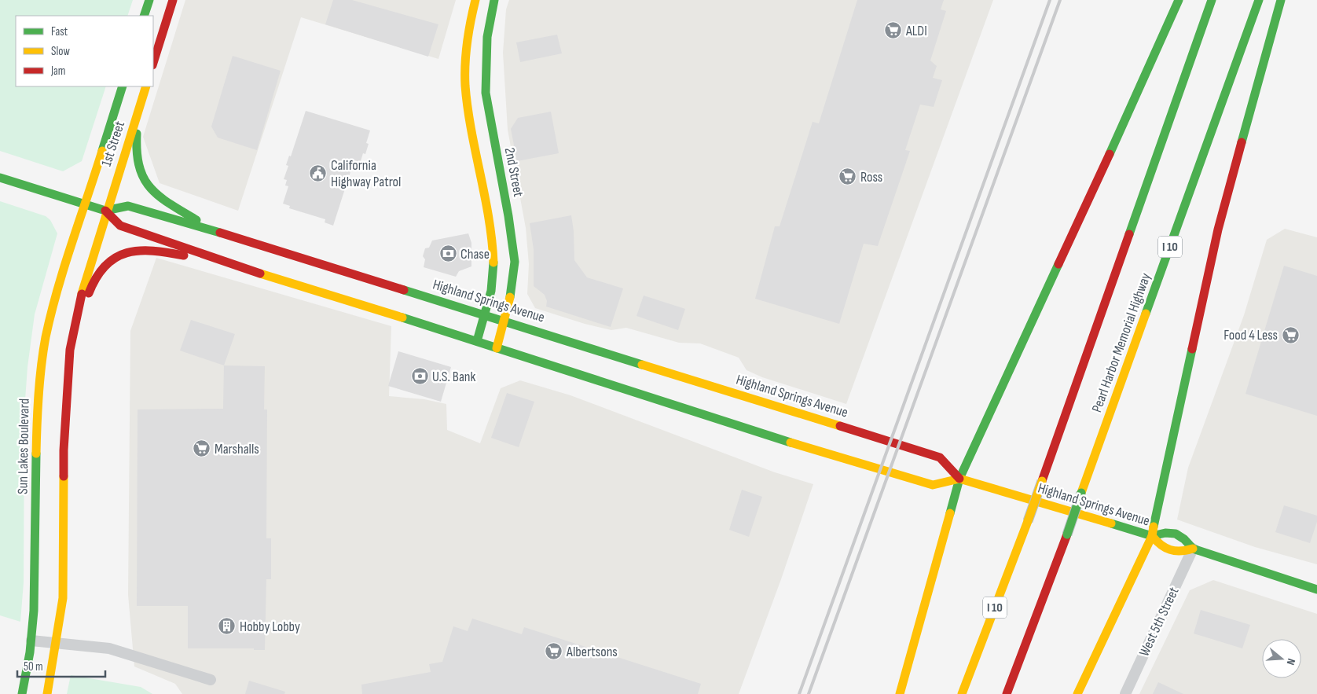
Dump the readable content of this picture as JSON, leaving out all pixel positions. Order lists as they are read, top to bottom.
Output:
{
  "streets": {
    "main road": [
      "1st Street",
      "2nd Street",
      "I 10",
      "Highland Springs Avenue",
      "Pearl Harbor Memorial Highway",
      "Sun Lakes Boulevard"
    ],
    "street": ["West 5th Street"]
  },
  "crossings": [
    ["1st Street", "Highland Springs Avenue"],
    ["1st Street", "Sun Lakes Boulevard"],
    ["2nd Street", "Highland Springs Avenue"],
    ["Highland Springs Avenue", "Sun Lakes Boulevard"],
    ["Highland Springs Avenue", "West 5th Street"]
  ],
  "places": {
    "supermarket": [
      "ALDI",
      "Ross",
      "Food 4 Less",
      "Marshalls",
      "Albertsons"
    ],
    "public building": ["California Highway Patrol"],
    "bank": ["Chase", "U.S. Bank"],
    "building": ["Hobby Lobby"]
  },
  "legend": ["Fast", "Slow", "Jam"],
  "scale_bar": "50 m",
  "north": "right"
}
